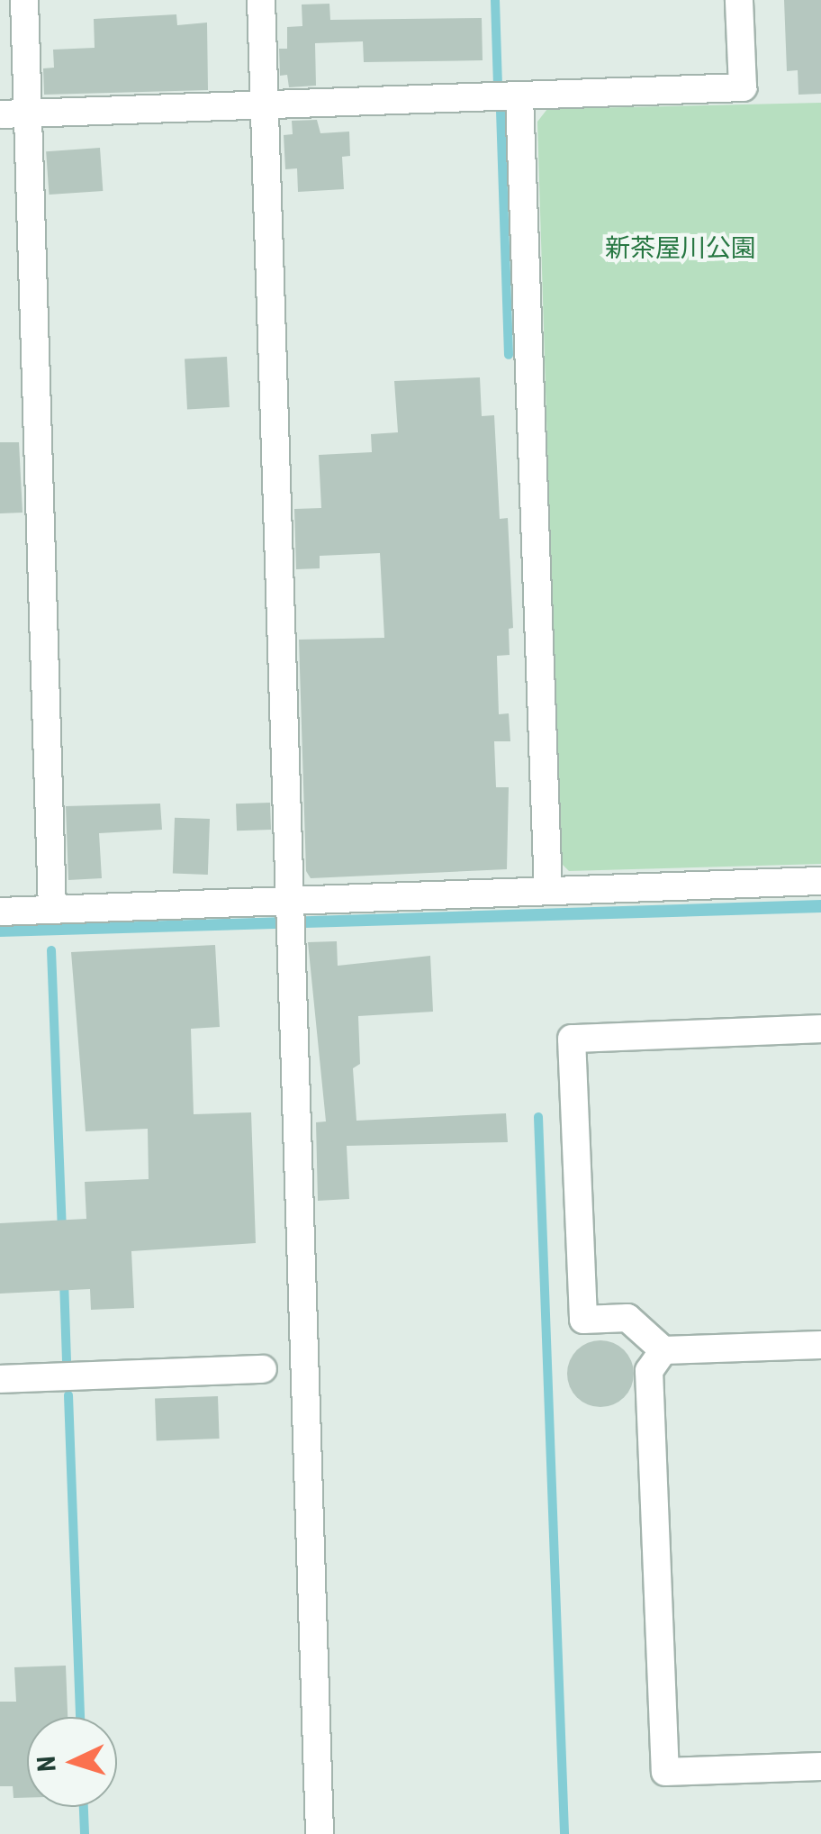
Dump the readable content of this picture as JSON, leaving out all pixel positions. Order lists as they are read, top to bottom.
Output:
{
  "parks": ["新茶屋川公園"],
  "north": "left"
}
